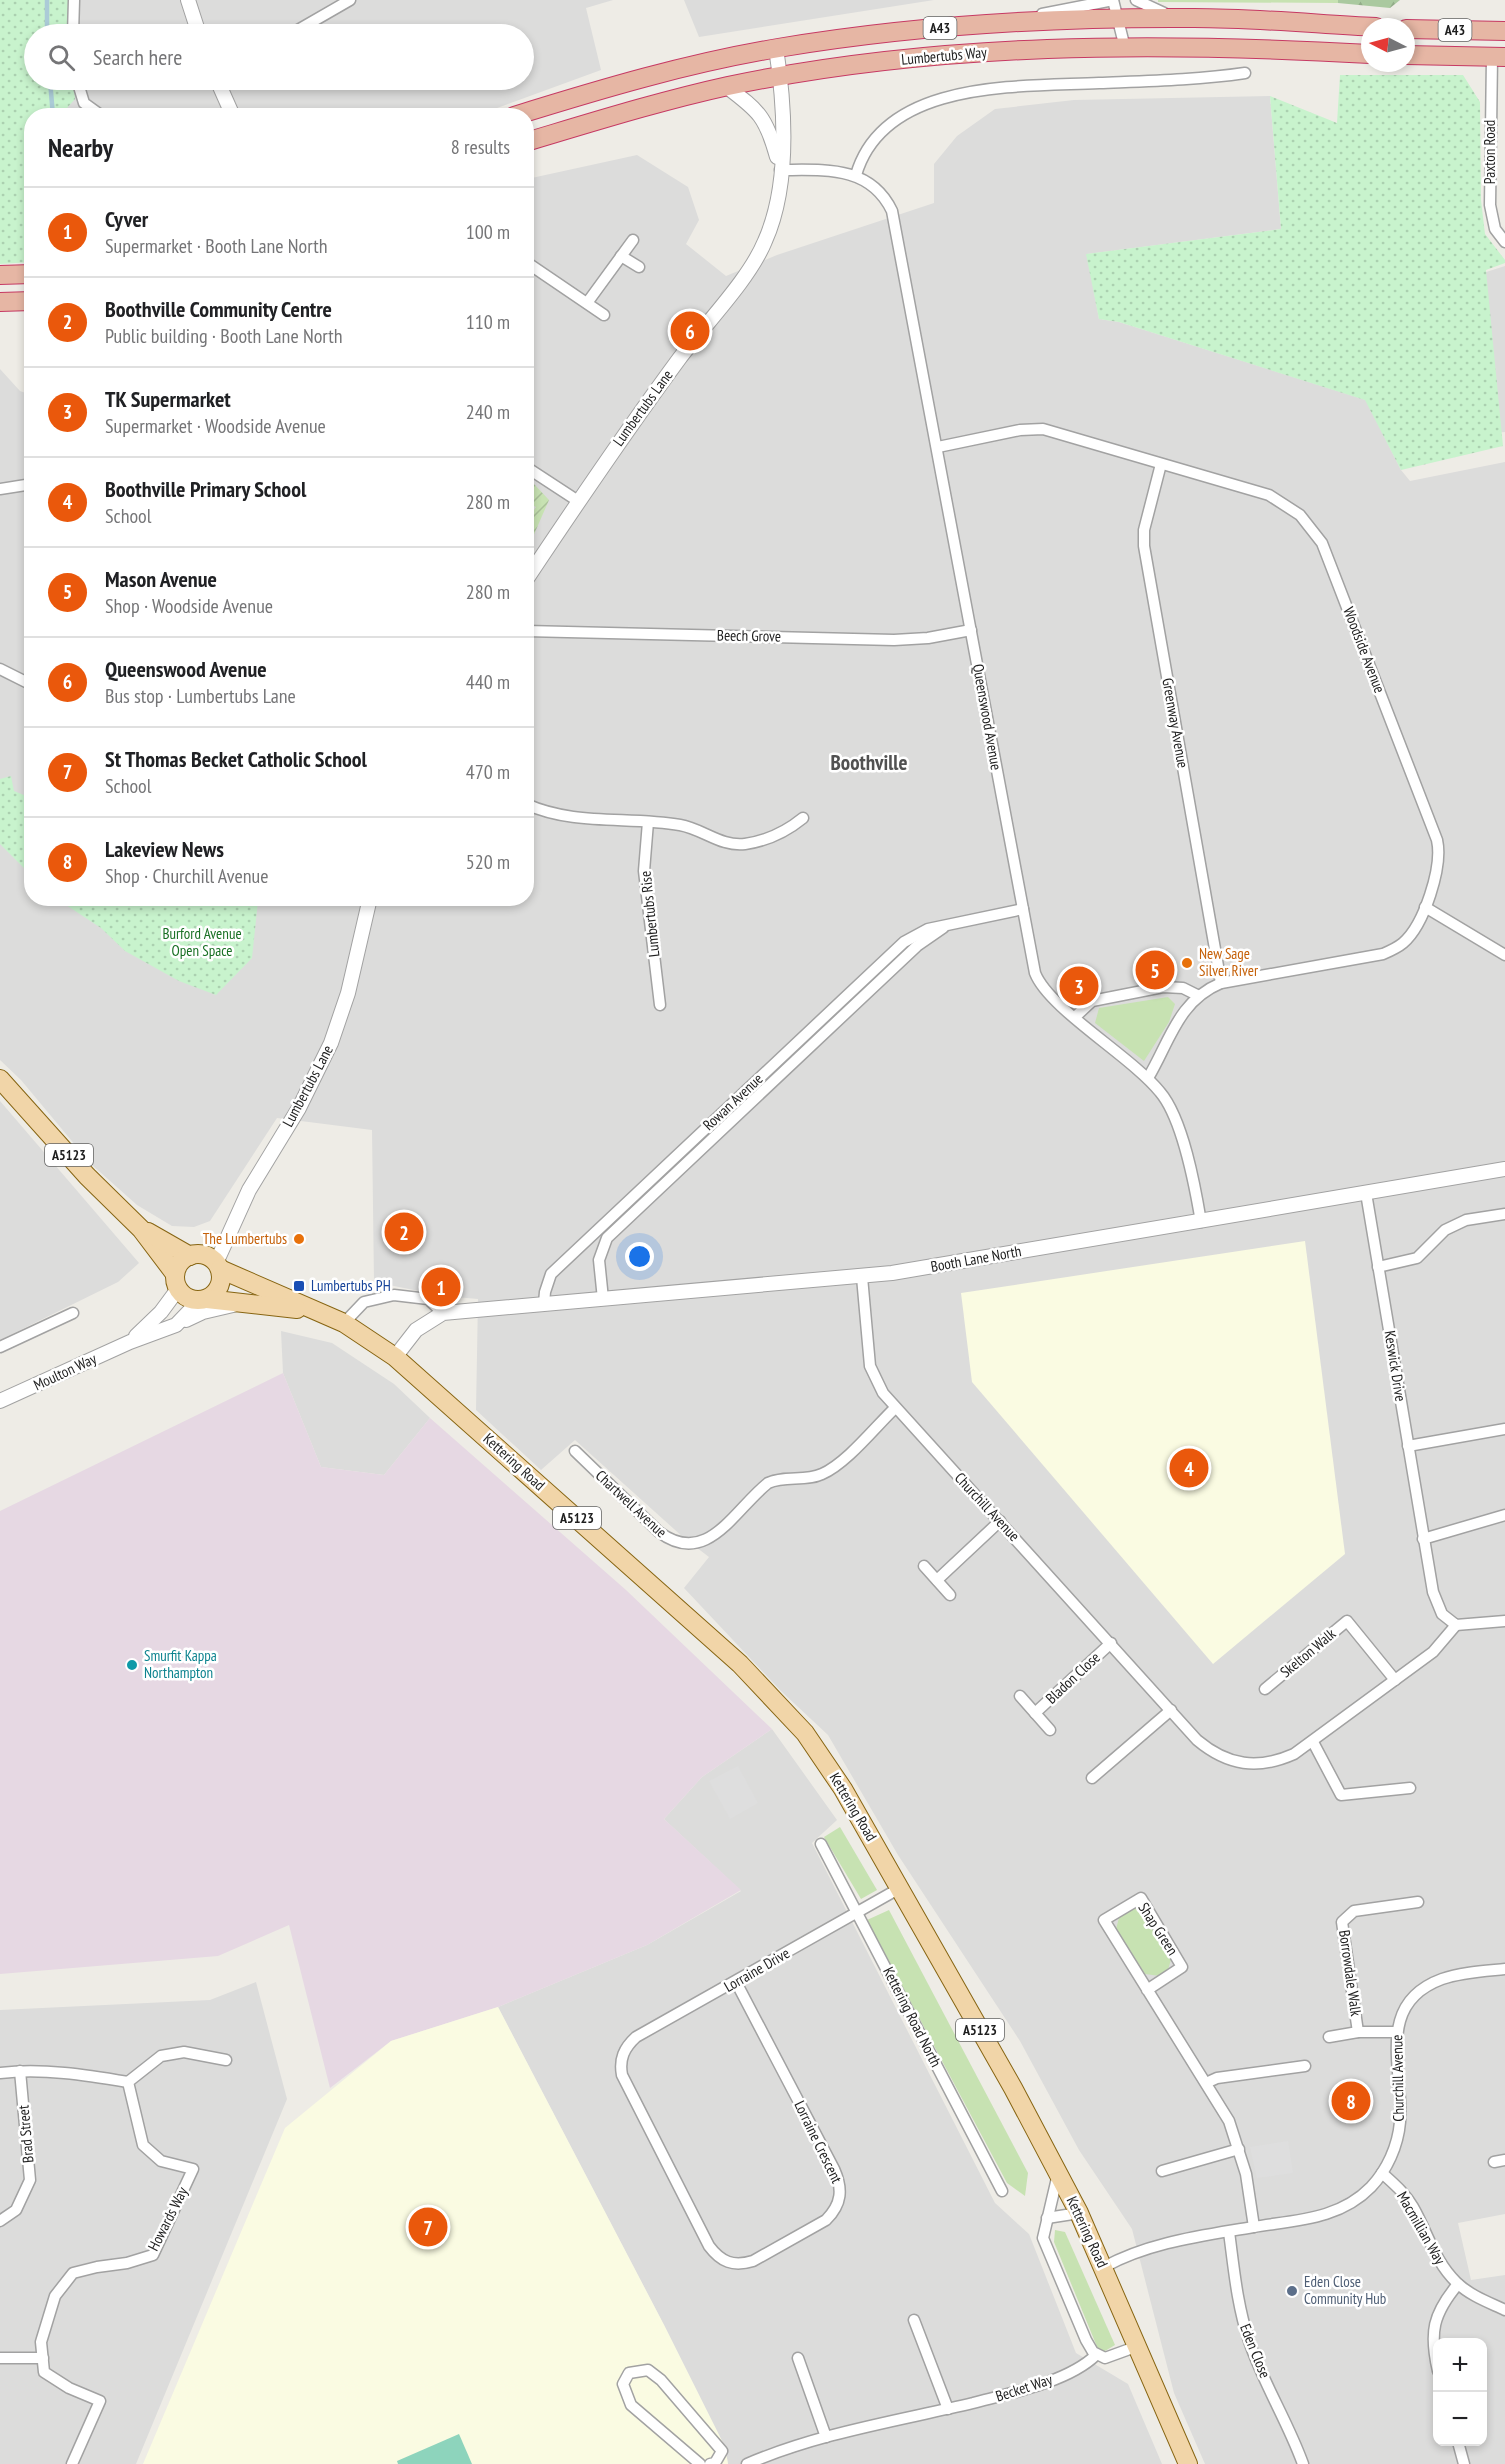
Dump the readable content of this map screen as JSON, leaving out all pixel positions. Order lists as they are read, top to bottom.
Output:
{
  "streets": {
    "highway": ["A43", "Lumbertubs Way"],
    "main road": ["A5123", "Kettering Road"],
    "street": [
      "Paxton Road",
      "Lumbertubs Lane",
      "Beech Grove",
      "Woodside Avenue",
      "Queenswood Avenue",
      "Greenway Avenue",
      "Lumbertubs Rise",
      "Rowan Avenue",
      "Booth Lane North",
      "Keswick Drive",
      "Moulton Way",
      "Chartwell Avenue",
      "Churchill Avenue",
      "Skelton Walk",
      "Bladon Close",
      "Shap Green",
      "Lorraine Drive",
      "Borrowdale Walk",
      "Kettering Road North",
      "Brad Street",
      "Lorraine Crescent",
      "Howards Way",
      "Macmillian Way",
      "Eden Close",
      "Becket Way"
    ]
  },
  "crossings": [
    ["A43", "Paxton Road"],
    ["Lumbertubs Way", "Lumbertubs Lane"],
    ["Lumbertubs Lane", "Queenswood Avenue"],
    ["Lumbertubs Lane", "A5123"],
    ["Lumbertubs Lane", "Moulton Way"],
    ["Lumbertubs Lane", "Kettering Road"],
    ["Beech Grove", "Queenswood Avenue"],
    ["Woodside Avenue", "Queenswood Avenue"],
    ["Woodside Avenue", "Greenway Avenue"],
    ["Queenswood Avenue", "Rowan Avenue"],
    ["Queenswood Avenue", "Booth Lane North"],
    ["Rowan Avenue", "Booth Lane North"],
    ["A5123", "Moulton Way"],
    ["A5123", "Kettering Road"],
    ["Booth Lane North", "Keswick Drive"],
    ["Booth Lane North", "Churchill Avenue"],
    ["Keswick Drive", "Churchill Avenue"],
    ["Moulton Way", "Kettering Road"],
    ["Kettering Road", "Churchill Avenue"],
    ["Kettering Road", "Lorraine Drive"],
    ["Chartwell Avenue", "Churchill Avenue"],
    ["Churchill Avenue", "Skelton Walk"],
    ["Churchill Avenue", "Bladon Close"],
    ["Churchill Avenue", "Shap Green"],
    ["Churchill Avenue", "Borrowdale Walk"],
    ["Churchill Avenue", "Macmillian Way"],
    ["Churchill Avenue", "Eden Close"],
    ["Lorraine Drive", "Kettering Road North"],
    ["Lorraine Drive", "Lorraine Crescent"]
  ],
  "districts": ["Boothville"],
  "parks": ["Burford Avenue Open Space"],
  "places": {
    "other": [
      "New Sage Silver River",
      "The Lumbertubs",
      "Smurfit Kappa Northampton",
      "Eden Close Community Hub"
    ],
    "transit": ["Lumbertubs PH"]
  },
  "north": "left",
  "page": {
    "search": "Search here",
    "heading": ["Nearby", "8 results"],
    "list": [
      {
        "mark": "1",
        "name": "Cyver",
        "note": "Supermarket · Booth Lane North",
        "value": "100 m"
      },
      {
        "mark": "2",
        "name": "Boothville Community Centre",
        "note": "Public building · Booth Lane North",
        "value": "110 m"
      },
      {
        "mark": "3",
        "name": "TK Supermarket",
        "note": "Supermarket · Woodside Avenue",
        "value": "240 m"
      },
      {
        "mark": "4",
        "name": "Boothville Primary School",
        "note": "School",
        "value": "280 m"
      },
      {
        "mark": "5",
        "name": "Mason Avenue",
        "note": "Shop · Woodside Avenue",
        "value": "280 m"
      },
      {
        "mark": "6",
        "name": "Queenswood Avenue",
        "note": "Bus stop · Lumbertubs Lane",
        "value": "440 m"
      },
      {
        "mark": "7",
        "name": "St Thomas Becket Catholic School",
        "note": "School",
        "value": "470 m"
      },
      {
        "mark": "8",
        "name": "Lakeview News",
        "note": "Shop · Churchill Avenue",
        "value": "520 m"
      }
    ],
    "pins": [
      "6",
      "5",
      "3",
      "2",
      "1",
      "4",
      "8",
      "7"
    ],
    "map_buttons": ["+", "−"]
  }
}
